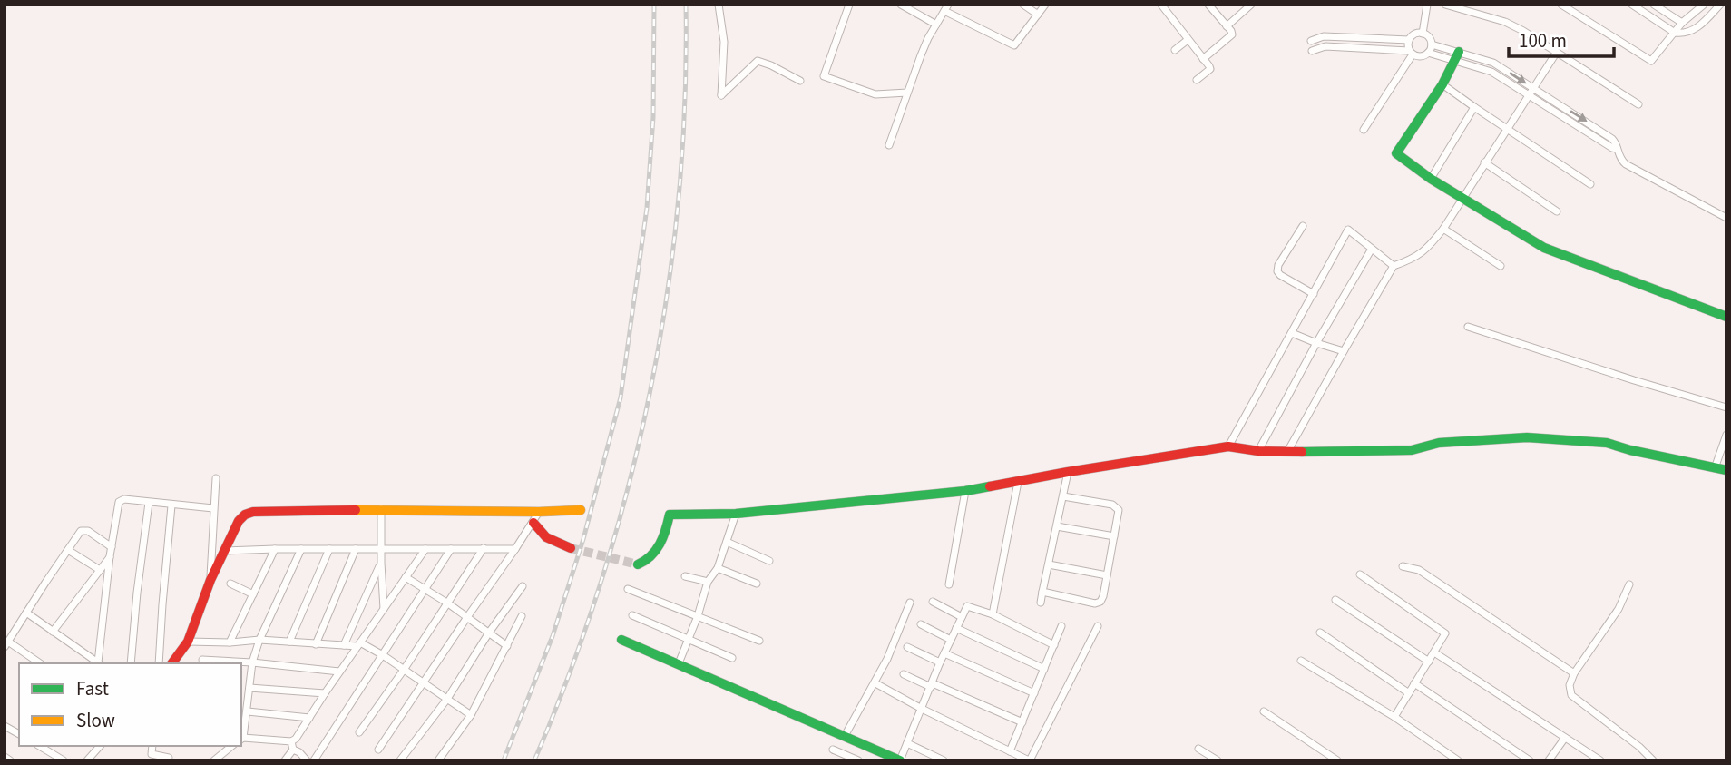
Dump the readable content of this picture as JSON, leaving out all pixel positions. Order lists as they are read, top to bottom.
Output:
{
  "legend": ["Fast", "Slow"],
  "scale_bar": "100 m"
}
